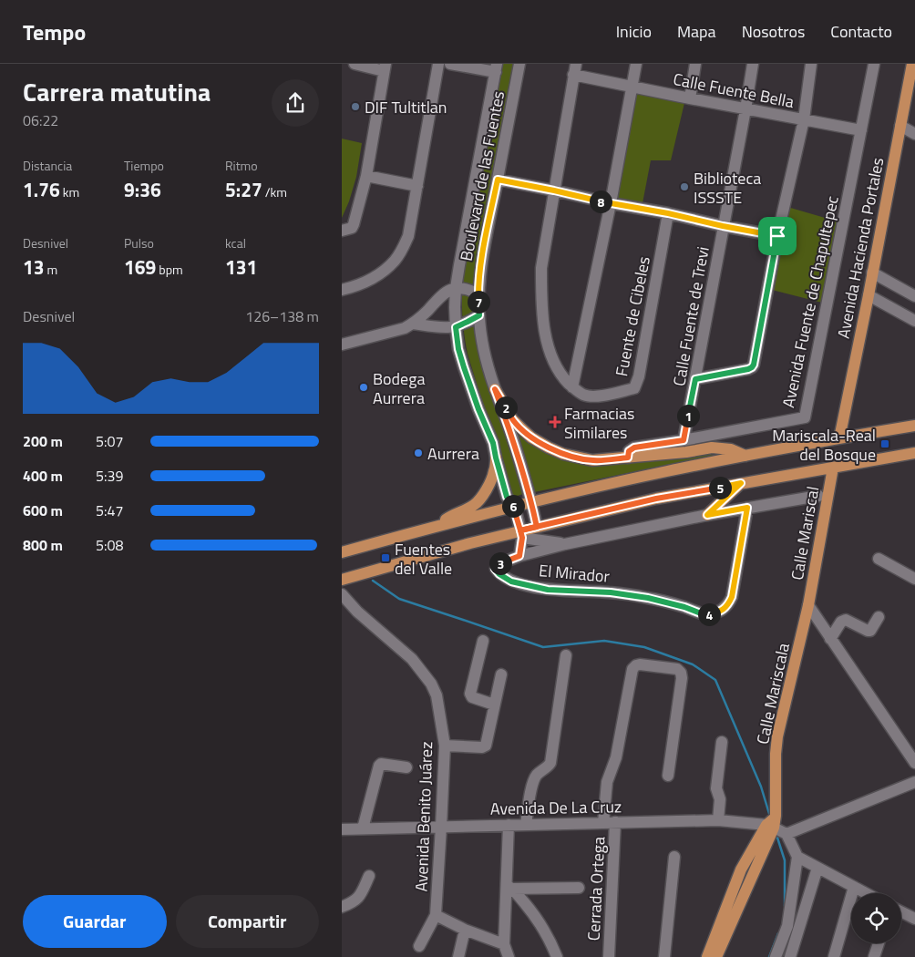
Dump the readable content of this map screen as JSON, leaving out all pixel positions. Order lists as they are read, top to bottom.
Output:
{
  "streets": {
    "main road": ["Avenida Hacienda Portales", "Calle Mariscal", "Calle Mariscala"],
    "street": [
      "Calle Fuente Bella",
      "Boulevard de las Fuentes",
      "Avenida Fuente de Chapultepec",
      "Fuente de Cibeles",
      "Calle Fuente de Trevi",
      "El Mirador",
      "Avenida De La Cruz",
      "Avenida Benito Juárez",
      "Cerrada Ortega"
    ]
  },
  "crossings": [
    ["Calle Fuente Bella", "Avenida Fuente de Chapultepec"],
    ["Calle Fuente Bella", "Calle Fuente de Trevi"],
    ["Boulevard de las Fuentes", "El Mirador"],
    ["Avenida Fuente de Chapultepec", "Calle Fuente de Trevi"],
    ["Calle Mariscal", "Calle Mariscala"],
    ["Calle Mariscala", "Avenida De La Cruz"],
    ["Avenida De La Cruz", "Avenida Benito Juárez"],
    ["Avenida De La Cruz", "Cerrada Ortega"]
  ],
  "places": {
    "other": [
      "DIF Tultitlan",
      "Biblioteca ISSSTE",
      "Bodega Aurrera",
      "Aurrera"
    ],
    "health": ["Farmacias Similares"],
    "transit": ["Mariscala-Real del Bosque", "Fuentes del Valle"]
  },
  "page": {
    "header": "Tempo",
    "nav": [
      "Inicio",
      "Mapa",
      "Nosotros",
      "Contacto"
    ],
    "heading": ["Carrera matutina", "06:22"],
    "stats": [
      ["Distancia", "1.76 km"],
      ["Tiempo", "9:36"],
      ["Ritmo", "5:27 /km"],
      ["Desnivel", "13 m"],
      ["Pulso", "169 bpm"],
      ["kcal", "131"]
    ],
    "pins": [
      "8",
      "7",
      "2",
      "1",
      "5",
      "6",
      "3",
      "4"
    ],
    "chart": ["Desnivel", "126–138 m"],
    "list": [
      {
        "name": "200 m",
        "note": "5:07"
      },
      {
        "name": "400 m",
        "note": "5:39"
      },
      {
        "name": "600 m",
        "note": "5:47"
      },
      {
        "name": "800 m",
        "note": "5:08"
      }
    ],
    "buttons": ["Guardar", "Compartir"]
  }
}
